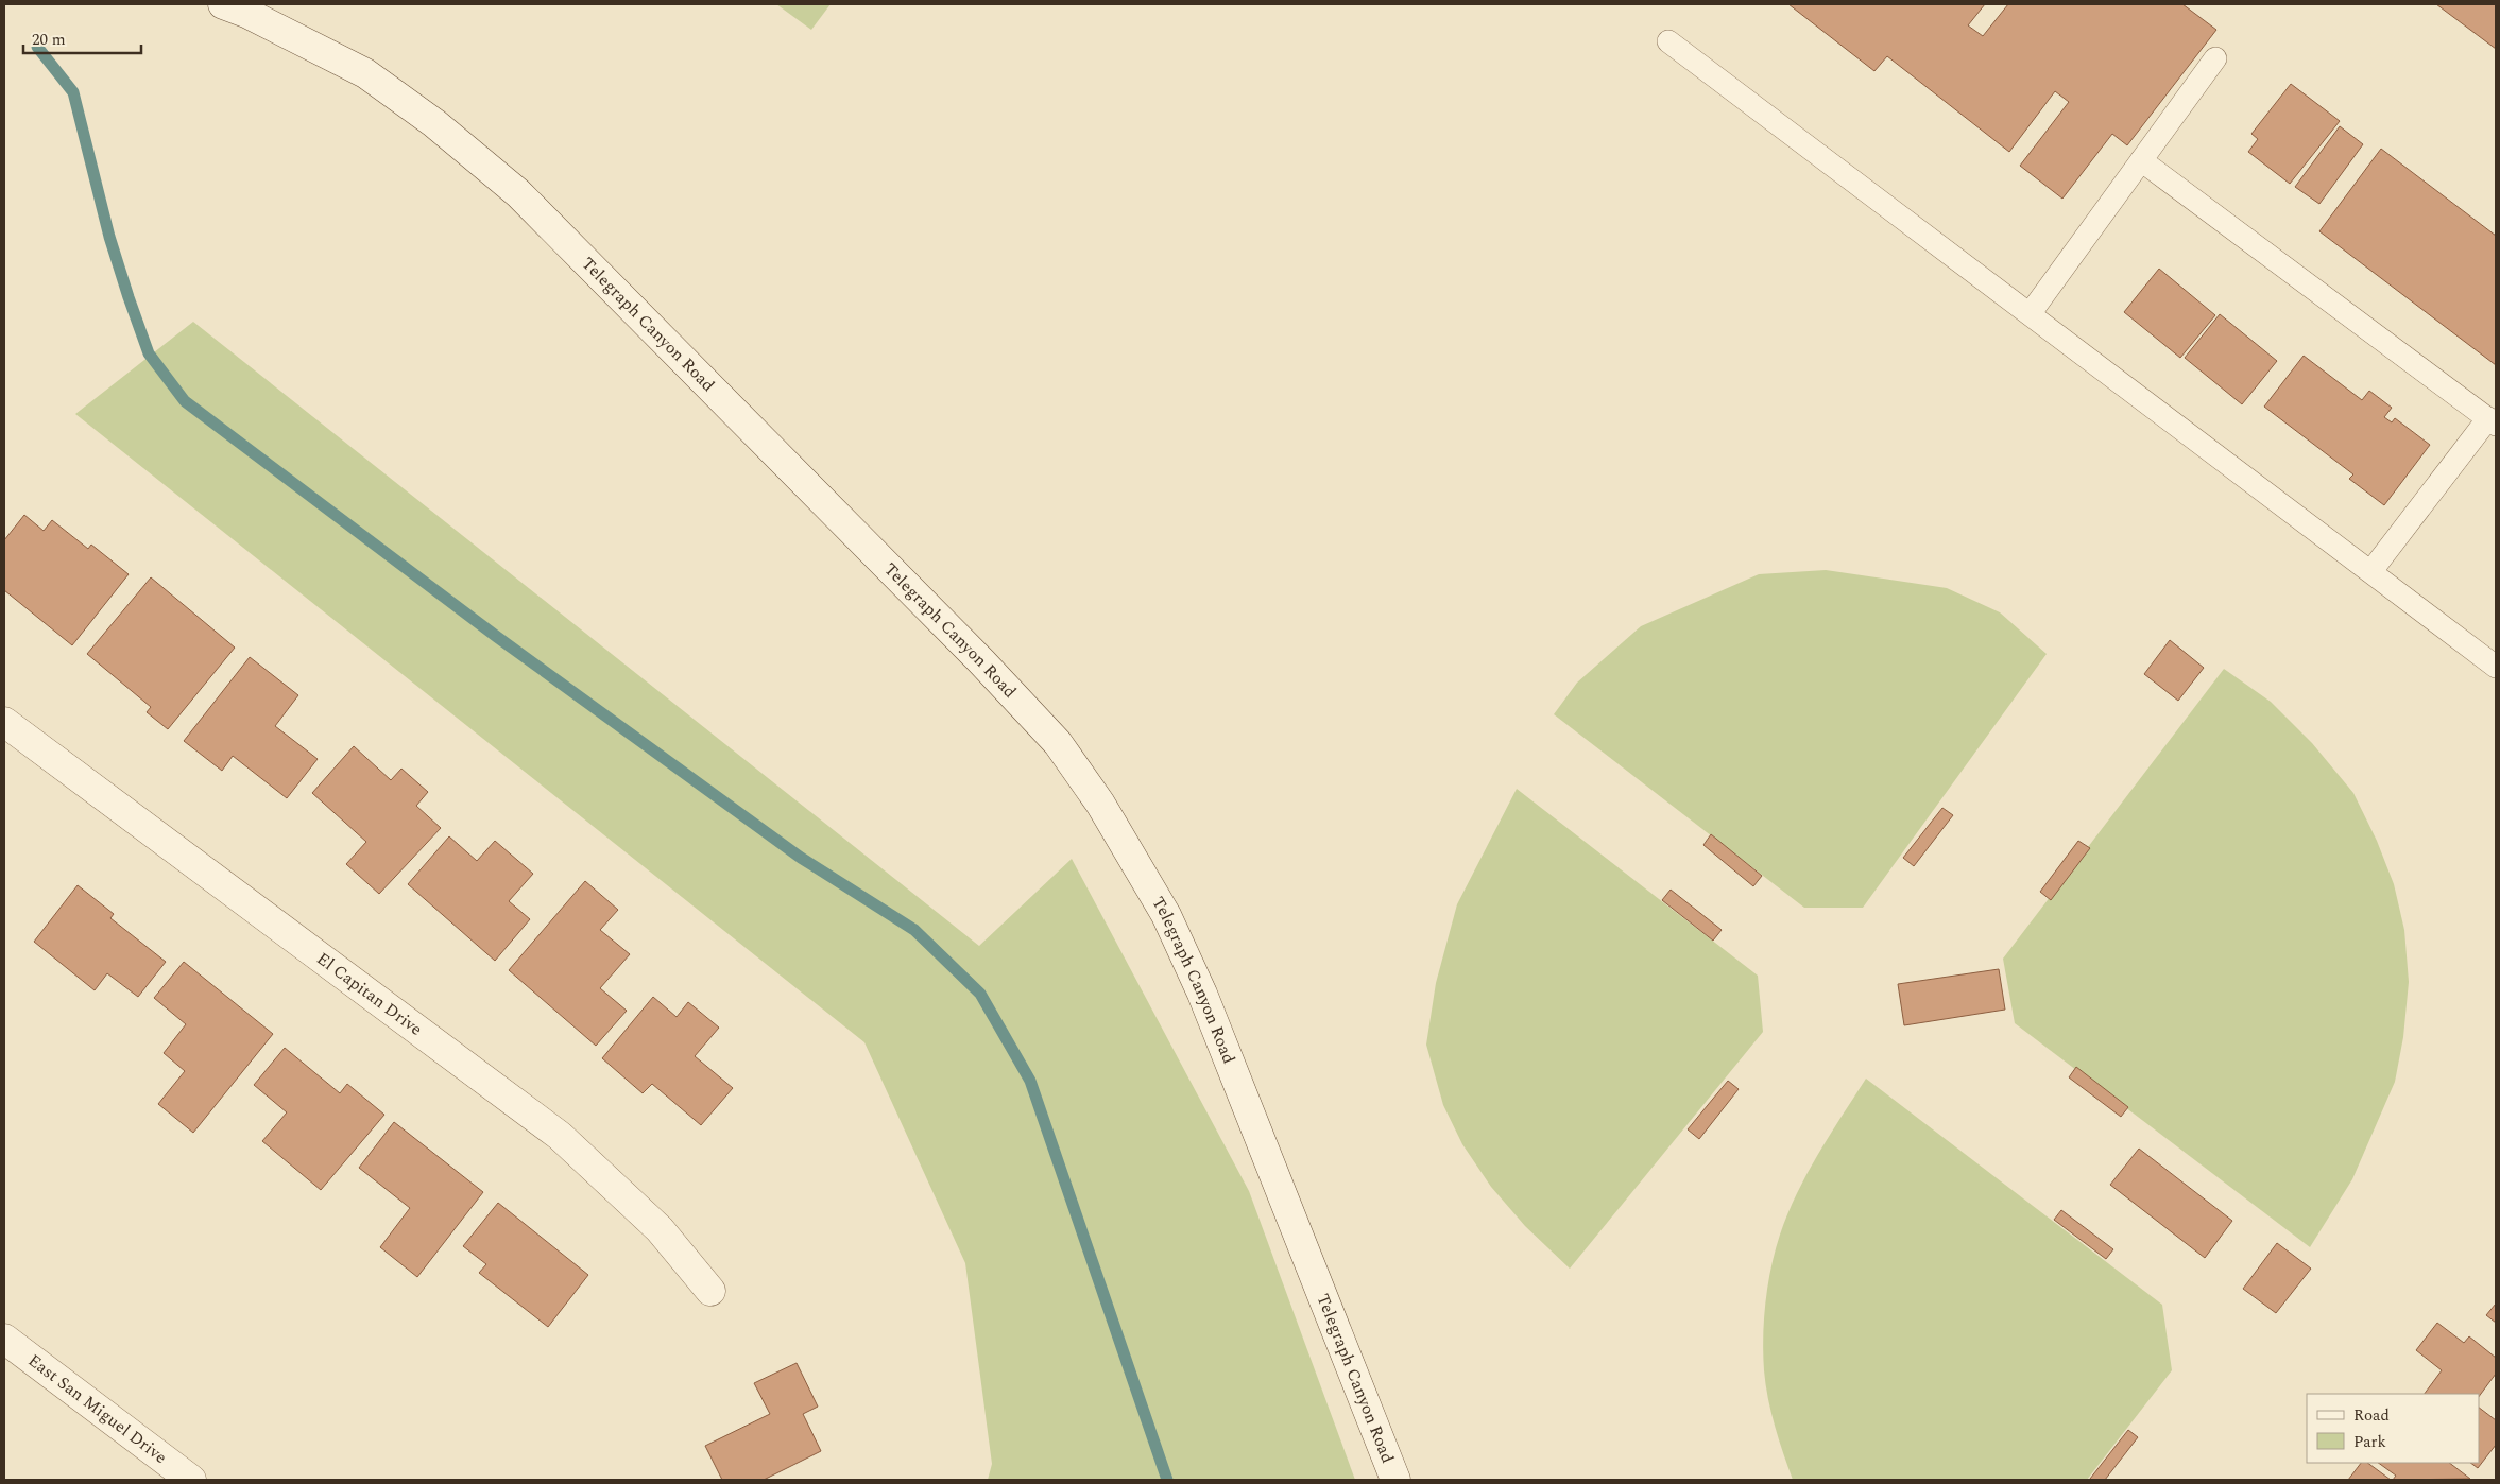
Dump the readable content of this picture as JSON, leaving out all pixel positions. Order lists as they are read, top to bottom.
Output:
{
  "streets": {
    "street": ["Telegraph Canyon Road", "El Capitan Drive", "East San Miguel Drive"]
  },
  "legend": ["Road", "Park"],
  "scale_bar": "20 m"
}
